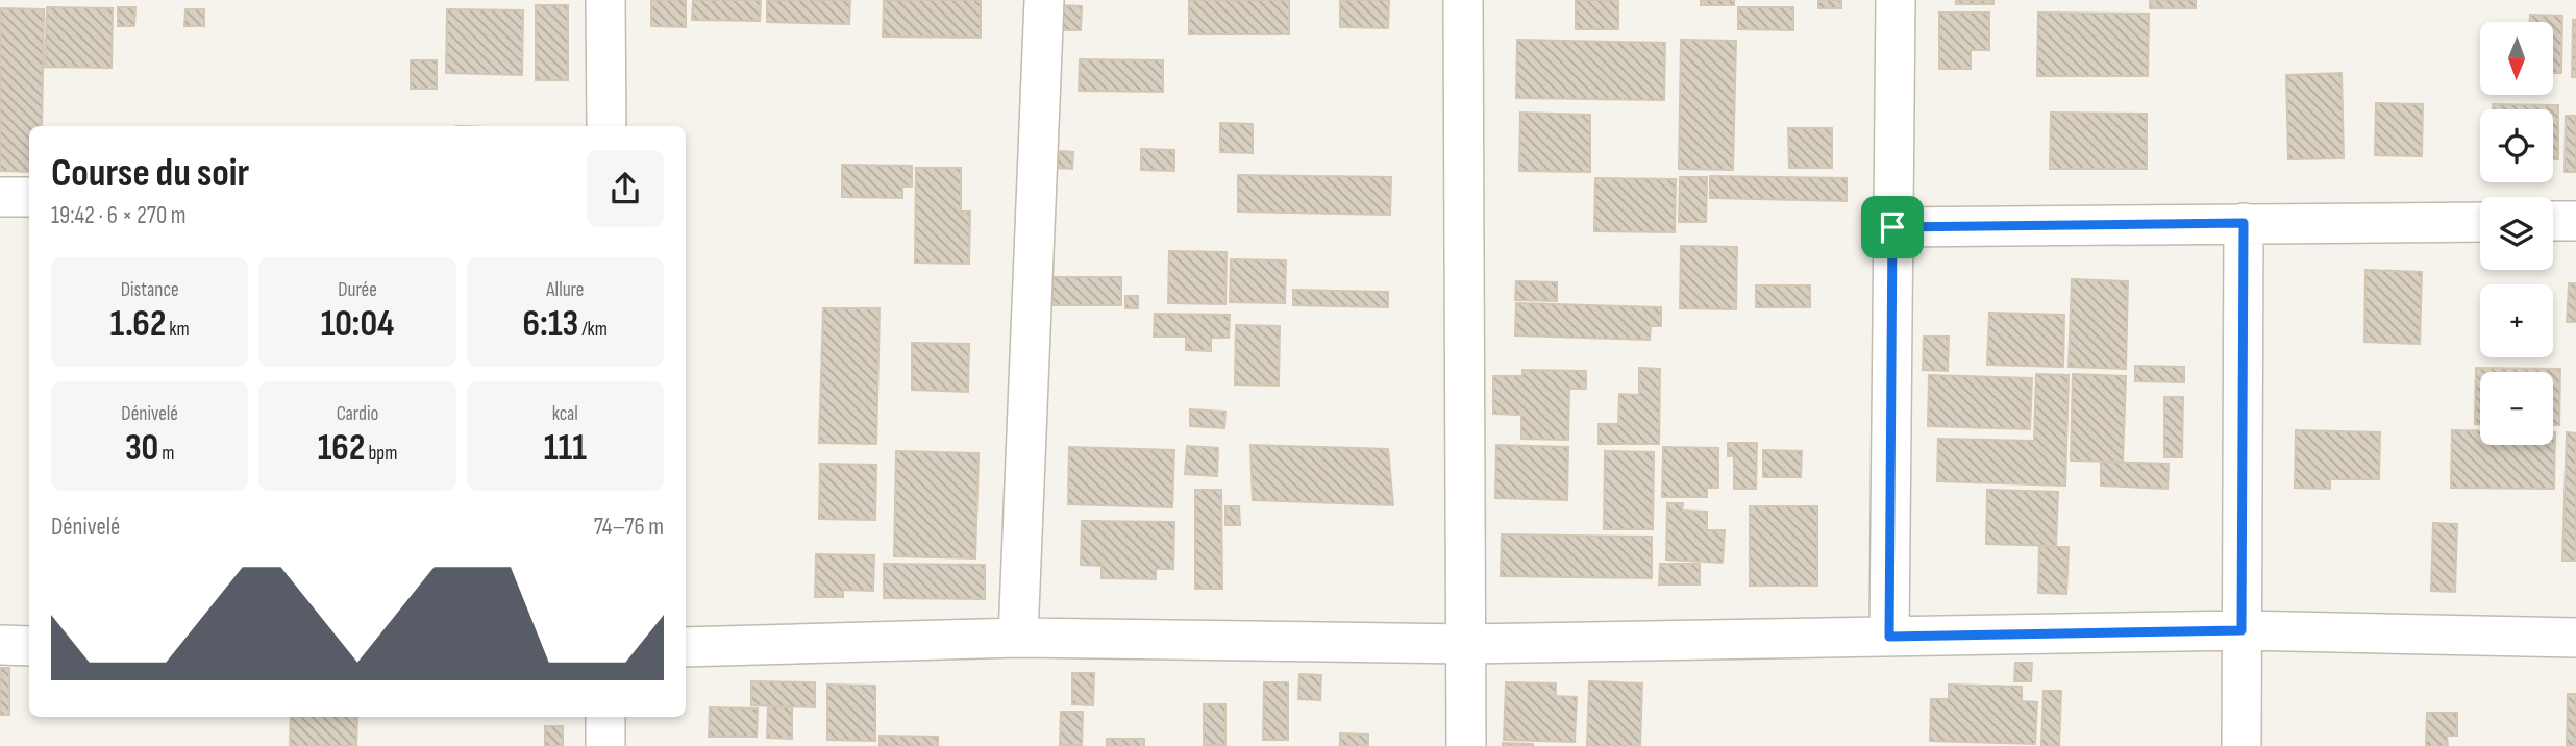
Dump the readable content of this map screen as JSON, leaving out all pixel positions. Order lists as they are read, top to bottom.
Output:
{
  "north": "bottom",
  "page": {
    "map_buttons": ["+", "−"],
    "heading": ["Course du soir", "19:42 · 6 × 270 m"],
    "stats": [
      ["Distance", "1.62 km"],
      ["Durée", "10:04"],
      ["Allure", "6:13 /km"],
      ["Dénivelé", "30 m"],
      ["Cardio", "162 bpm"],
      ["kcal", "111"]
    ],
    "chart": ["Dénivelé", "74–76 m"]
  }
}
